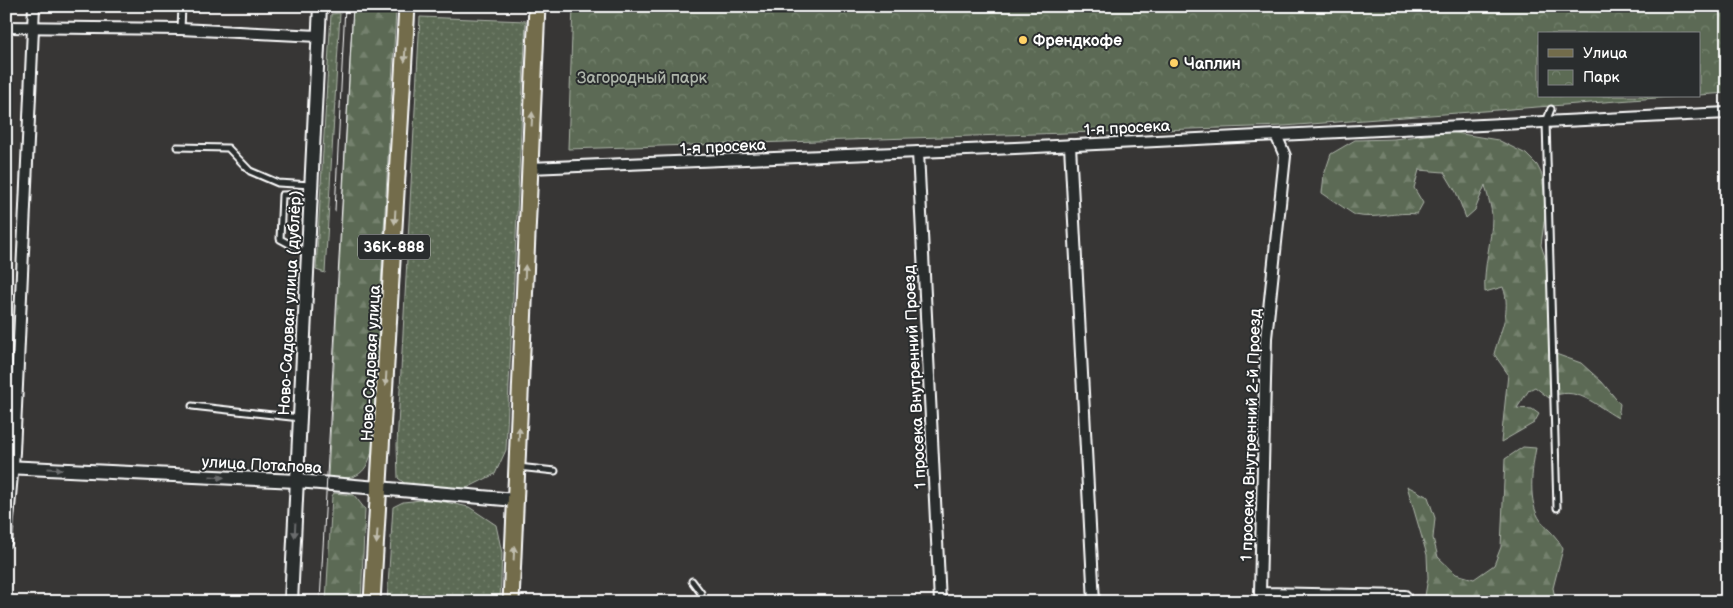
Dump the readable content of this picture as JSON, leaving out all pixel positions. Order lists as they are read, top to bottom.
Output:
{
  "streets": {
    "main road": ["36К-888", "Ново-Садовая улица"],
    "street": [
      "1-я просека",
      "Ново-Садовая улица (дублёр)",
      "1 просека Внутренний Проезд",
      "1 просека Внутренний 2-й Проезд",
      "улица Потапова"
    ]
  },
  "crossings": [
    ["1-я просека", "1 просека Внутренний Проезд"],
    ["1-я просека", "1 просека Внутренний 2-й Проезд"],
    ["Ново-Садовая улица (дублёр)", "улица Потапова"],
    ["Ново-Садовая улица", "улица Потапова"]
  ],
  "one_way": ["улица Потапова"],
  "parks": ["Загородный парк"],
  "places": ["Френдкофе", "Чаплин"],
  "legend": ["Улица", "Парк"]
}
